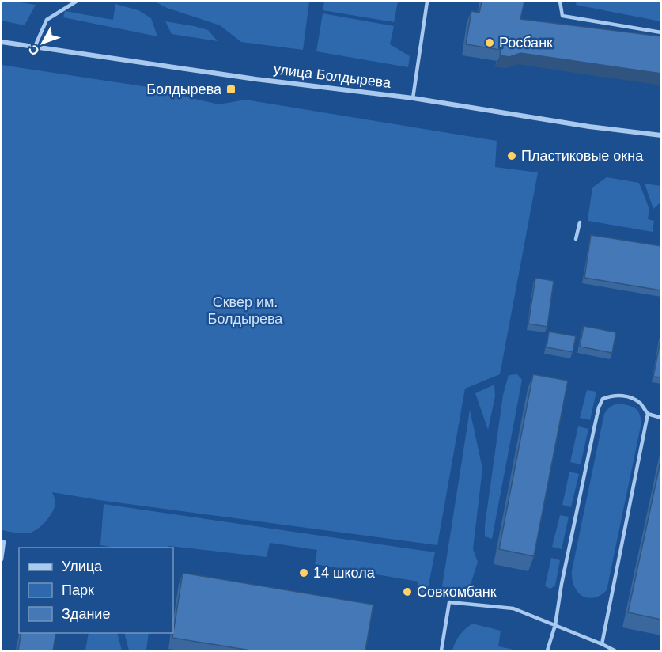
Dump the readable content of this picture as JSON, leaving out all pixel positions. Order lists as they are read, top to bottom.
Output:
{
  "streets": {
    "street": ["улица Болдырева"]
  },
  "parks": ["Сквер им. Болдырева"],
  "places": {
    "other": [
      "Росбанк",
      "Пластиковые окна",
      "14 школа",
      "Совкомбанк"
    ],
    "transit": ["Болдырева"]
  },
  "legend": ["Улица", "Парк", "Здание"],
  "north": "bottom left"
}
